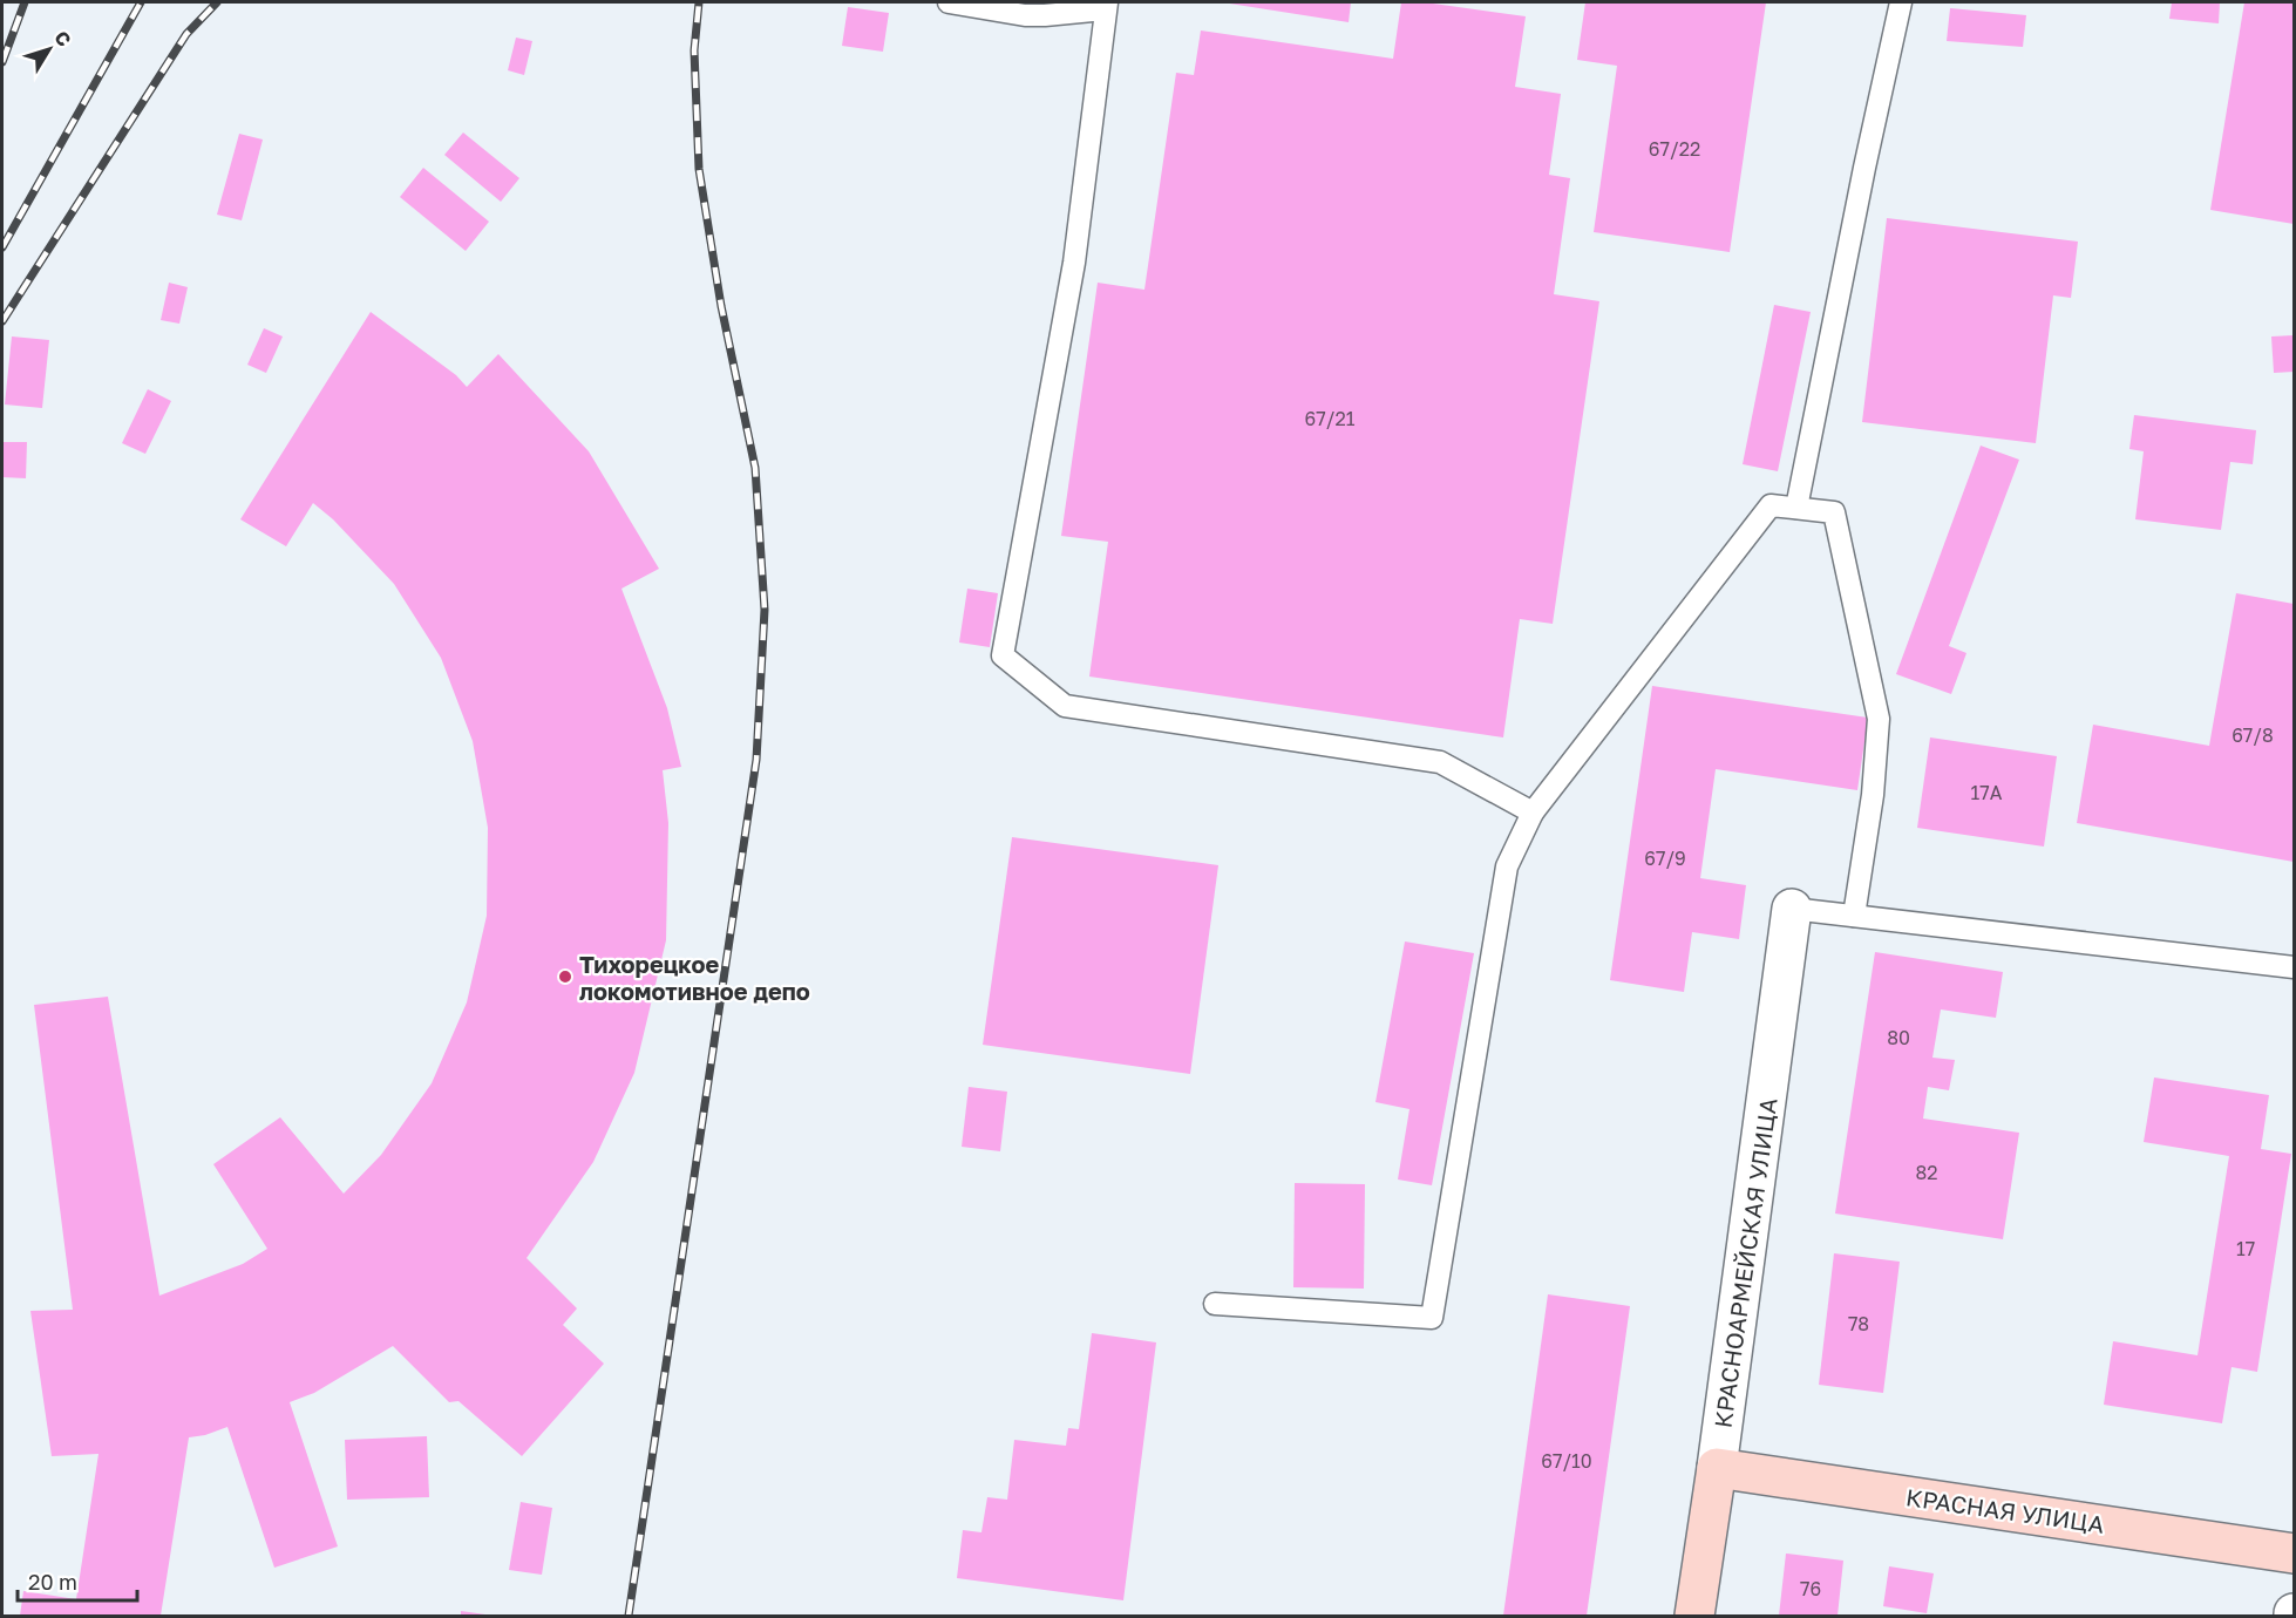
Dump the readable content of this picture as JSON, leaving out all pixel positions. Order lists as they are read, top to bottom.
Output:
{
  "streets": {
    "street": ["КРАСНОАРМЕЙСКАЯ УЛИЦА", "КРАСНАЯ УЛИЦА"]
  },
  "crossings": [
    ["КРАСНОАРМЕЙСКАЯ УЛИЦА", "КРАСНАЯ УЛИЦА"]
  ],
  "places": ["Тихорецкое локомотивное депо"],
  "house_numbers": [
    "67/22",
    "67/21",
    "67/8",
    "17А",
    "67/9",
    "80",
    "82",
    "17",
    "78",
    "67/10",
    "76"
  ],
  "scale_bar": "20 m",
  "north": "top right"
}
